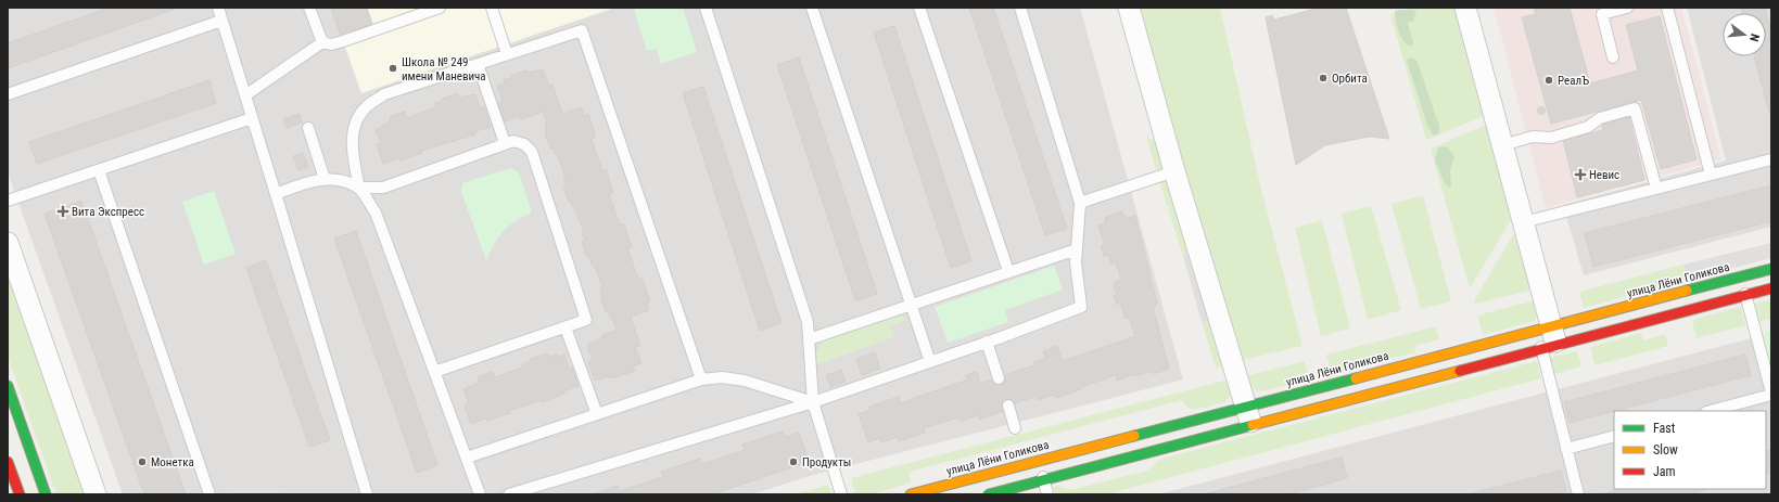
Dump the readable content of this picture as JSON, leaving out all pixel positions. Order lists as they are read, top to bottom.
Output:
{
  "streets": {
    "street": ["улица Лёни Голикова"]
  },
  "places": {
    "other": [
      "Школа № 249 имени Маневича",
      "Орбита",
      "РеалЪ",
      "Монетка",
      "Продукты"
    ],
    "health": ["Невис", "Вита Экспресс"]
  },
  "legend": ["Fast", "Slow", "Jam"],
  "north": "right"
}
